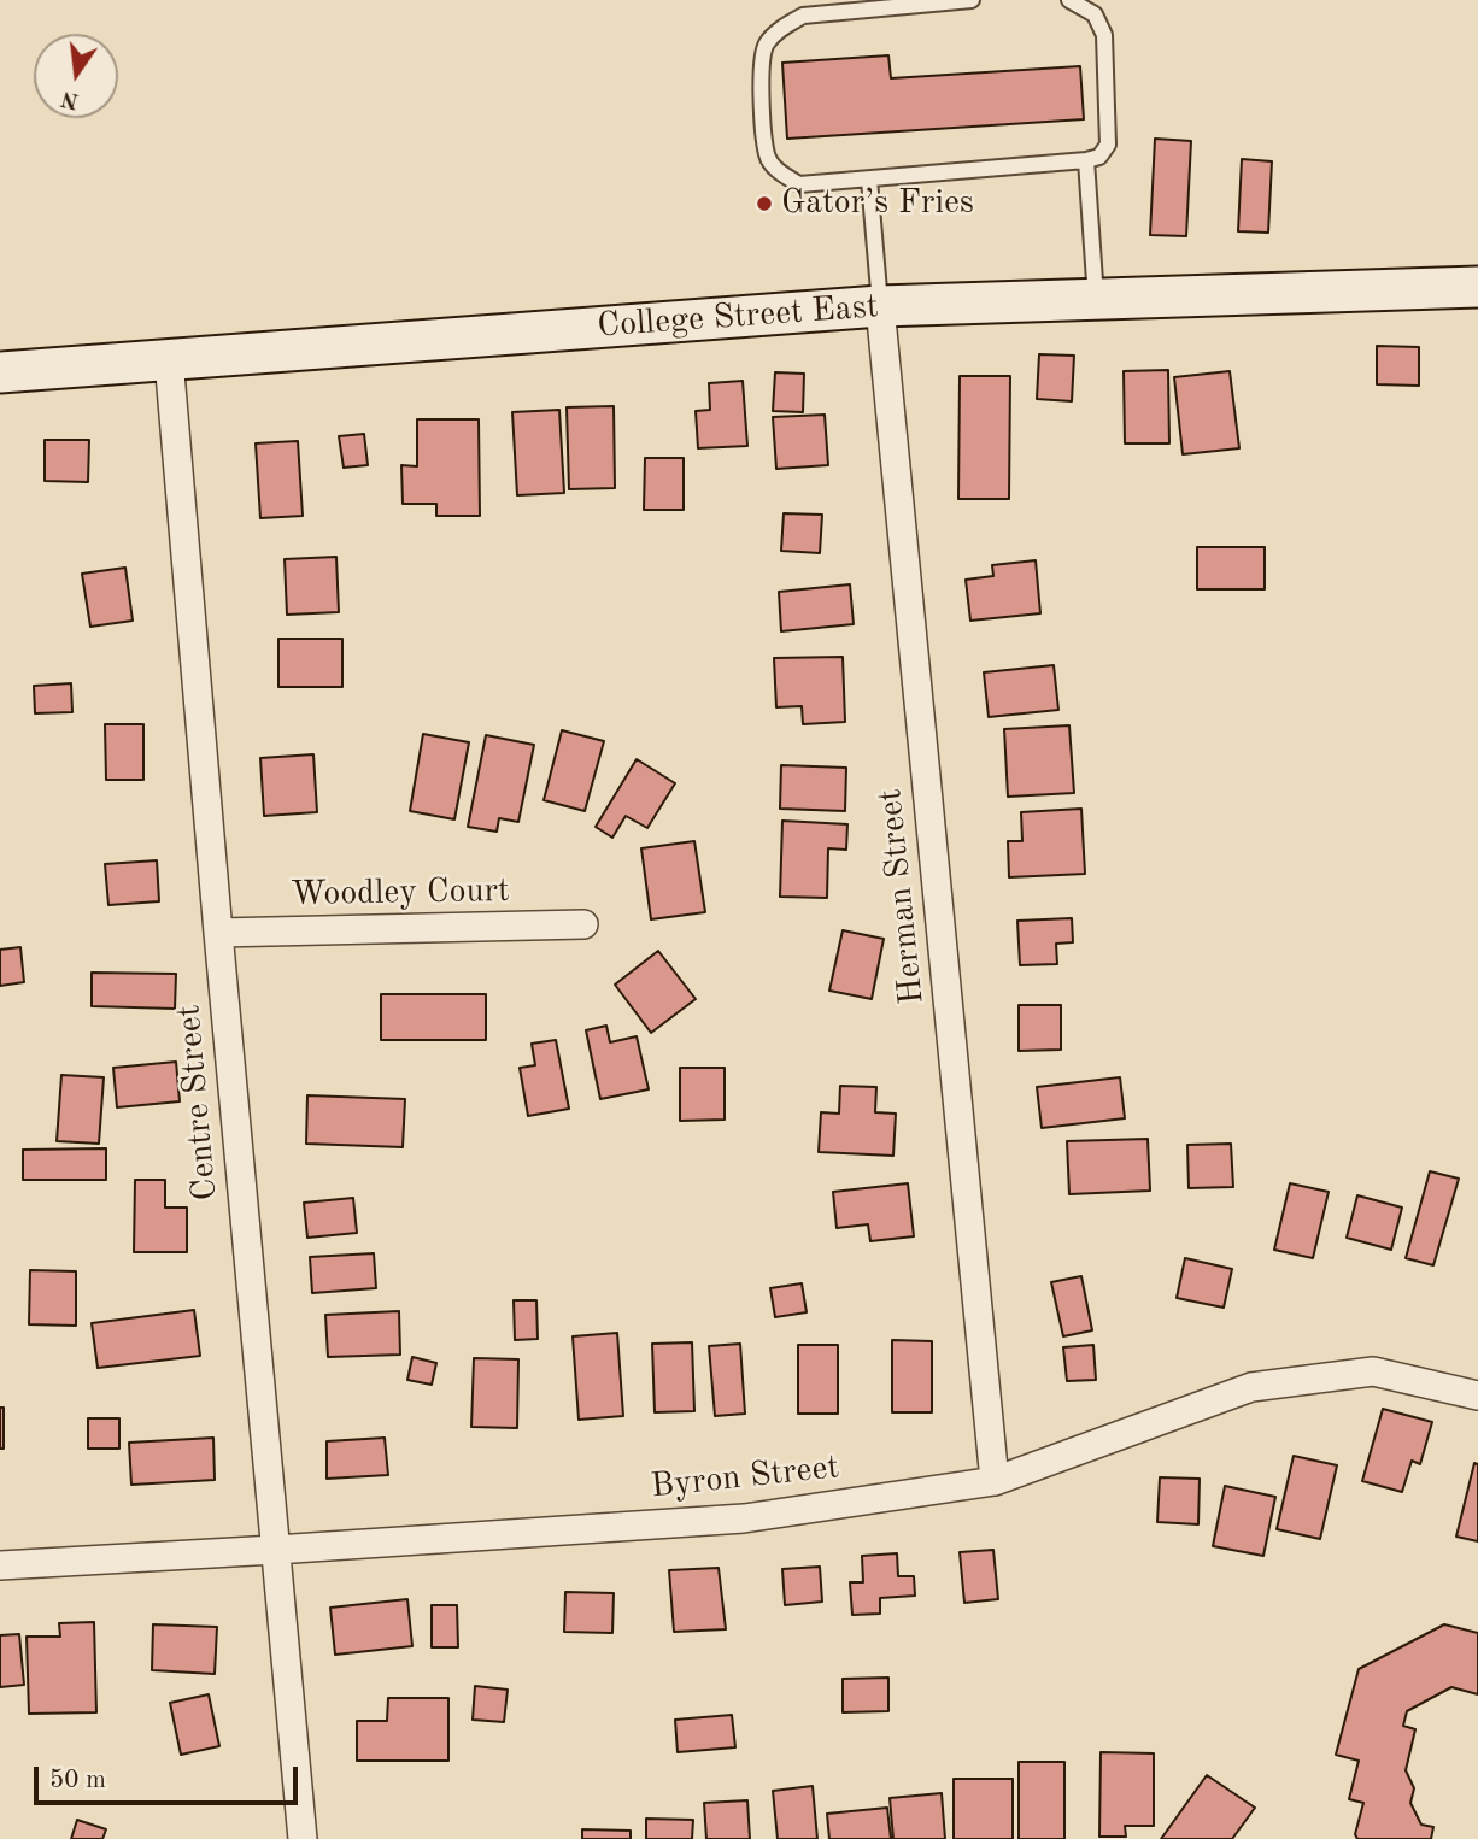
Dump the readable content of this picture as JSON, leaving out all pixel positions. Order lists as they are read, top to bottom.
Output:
{
  "streets": {
    "main road": ["College Street East"],
    "street": [
      "Woodley Court",
      "Herman Street",
      "Centre Street",
      "Byron Street"
    ]
  },
  "crossings": [
    ["College Street East", "Herman Street"],
    ["College Street East", "Centre Street"],
    ["Woodley Court", "Centre Street"],
    ["Herman Street", "Byron Street"],
    ["Centre Street", "Byron Street"]
  ],
  "places": ["Gator’s Fries"],
  "scale_bar": "50 m",
  "north": "bottom"
}
